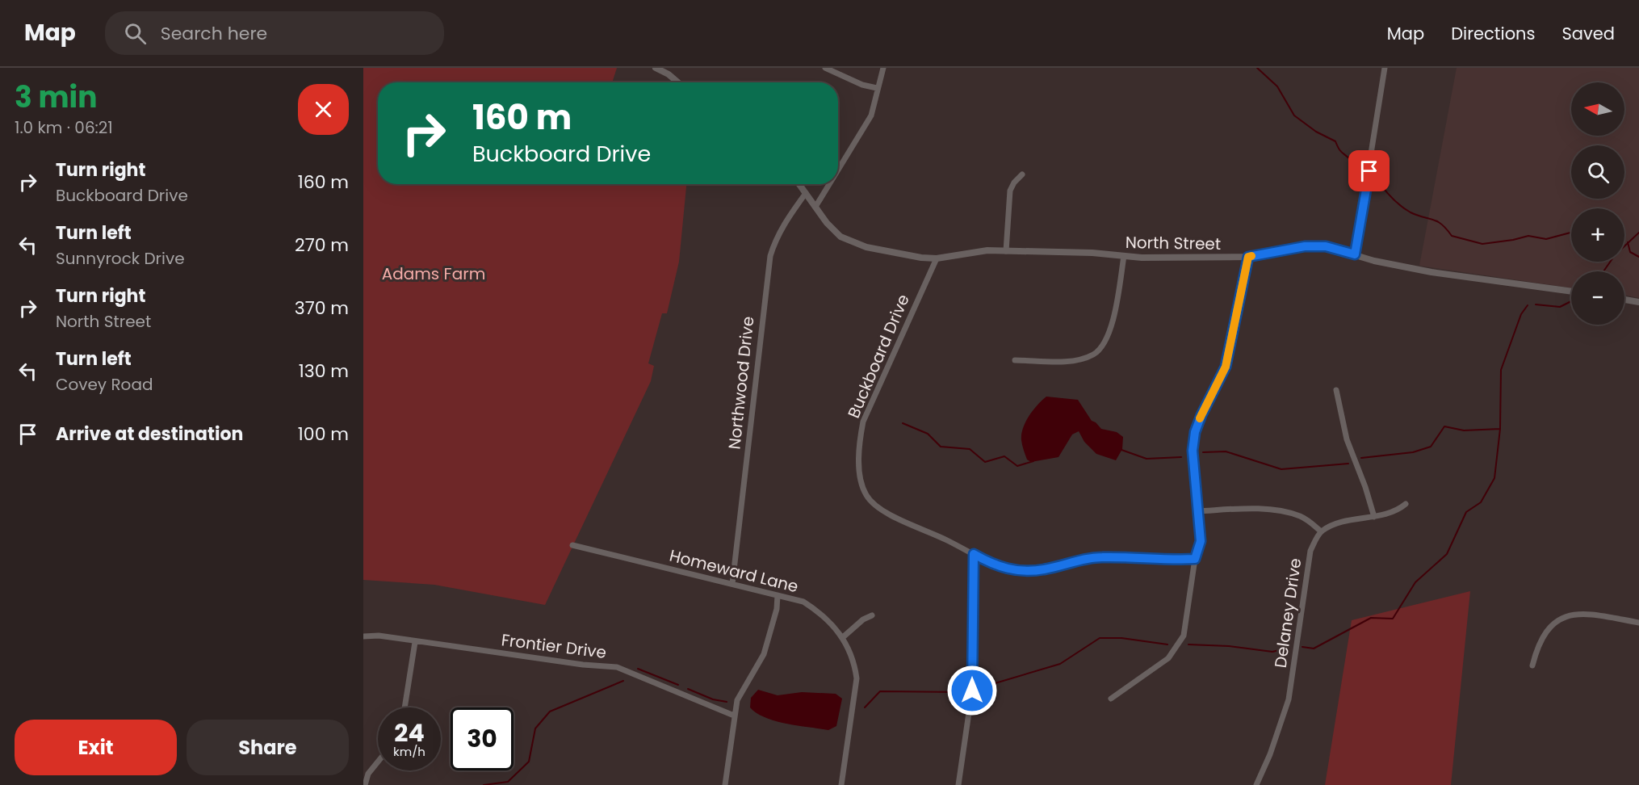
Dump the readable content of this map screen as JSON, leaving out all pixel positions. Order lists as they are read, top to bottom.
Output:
{
  "streets": {
    "street": [
      "North Street",
      "Buckboard Drive",
      "Northwood Drive",
      "Homeward Lane",
      "Delaney Drive",
      "Frontier Drive"
    ]
  },
  "crossings": [
    ["North Street", "Buckboard Drive"],
    ["North Street", "Northwood Drive"],
    ["Northwood Drive", "Homeward Lane"]
  ],
  "parks": ["Adams Farm"],
  "north": "left",
  "page": {
    "header": "Map",
    "search": "Search here",
    "nav": ["Map", "Directions", "Saved"],
    "heading": ["3 min", "1.0 km · 06:21"],
    "map_buttons": ["+", "−"],
    "turn": ["160 m", "Buckboard Drive"],
    "list": [
      {
        "name": "Turn right",
        "note": "Buckboard Drive",
        "value": "160 m"
      },
      {
        "name": "Turn left",
        "note": "Sunnyrock Drive",
        "value": "270 m"
      },
      {
        "name": "Turn right",
        "note": "North Street",
        "value": "370 m"
      },
      {
        "name": "Turn left",
        "note": "Covey Road",
        "value": "130 m"
      },
      {
        "name": "Arrive at destination",
        "value": "100 m"
      }
    ],
    "speed": "24 km/h",
    "limit": "30",
    "buttons": ["Exit", "Share"]
  }
}
